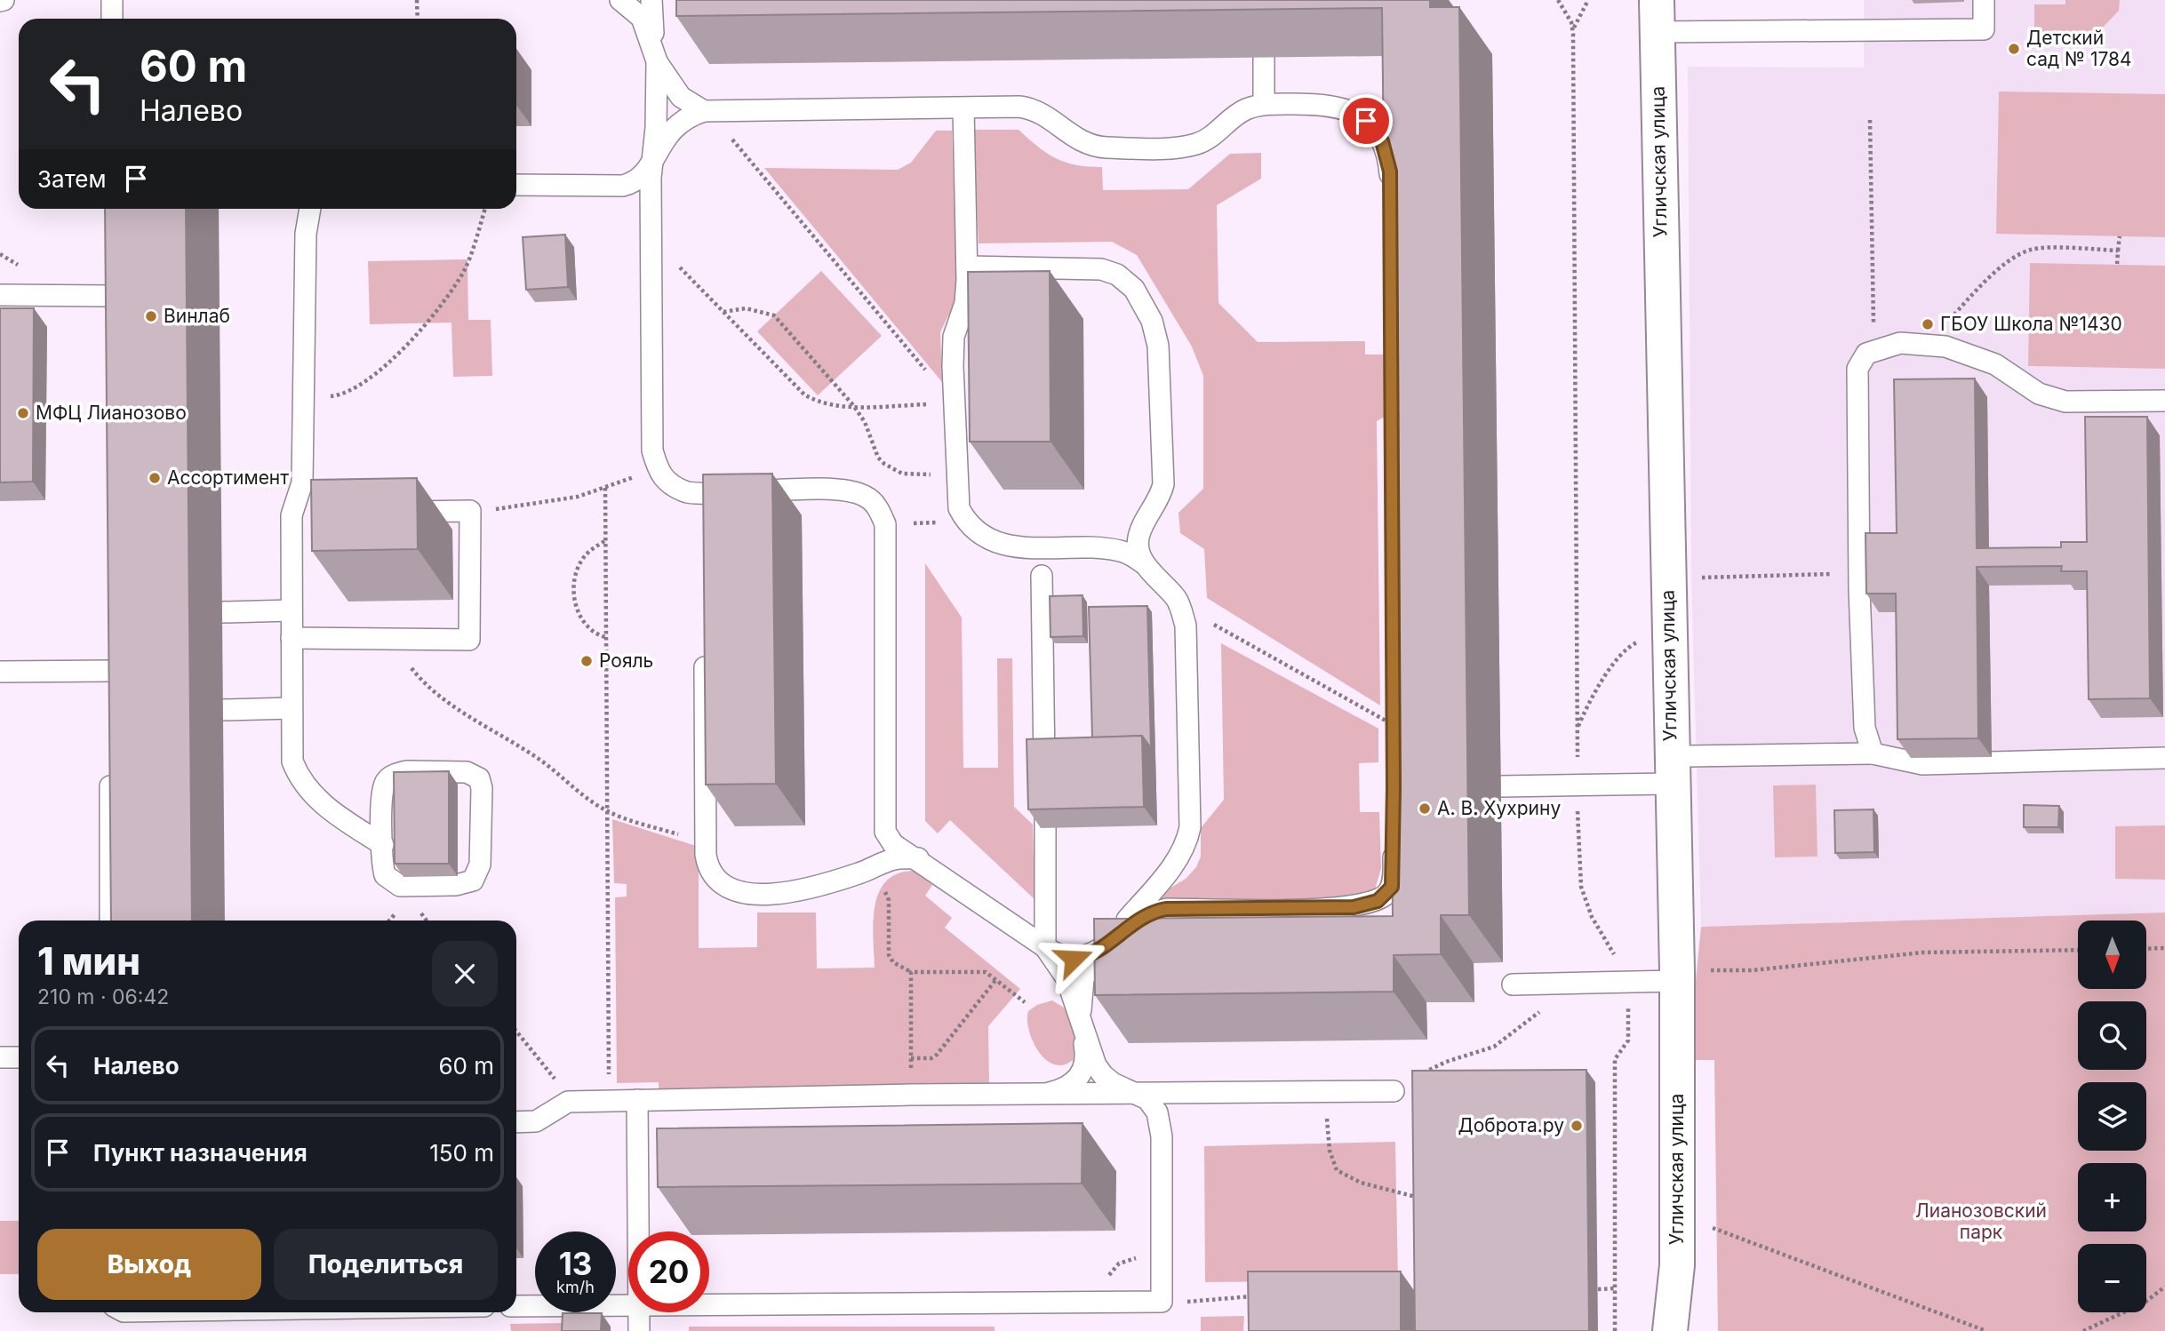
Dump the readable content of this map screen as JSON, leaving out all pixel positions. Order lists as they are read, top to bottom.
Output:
{
  "streets": {
    "street": ["Угличская улица"]
  },
  "parks": ["Лианозовский парк"],
  "places": [
    "Детский сад № 1784",
    "Винлаб",
    "ГБОУ Школа №1430",
    "МФЦ Лианозово",
    "Ассортимент",
    "Рояль",
    "А. В. Хухрину",
    "Доброта.ру"
  ],
  "north": "bottom",
  "page": {
    "turn": ["60 m", "Налево"],
    "then": "Затем",
    "map_buttons": ["+", "−"],
    "heading": ["1 мин", "210 m · 06:42"],
    "list": [
      {
        "name": "Налево",
        "value": "60 m"
      },
      {
        "name": "Пункт назначения",
        "value": "150 m"
      }
    ],
    "buttons": ["Выход", "Поделиться"],
    "speed": "13 km/h",
    "limit": "20"
  }
}
